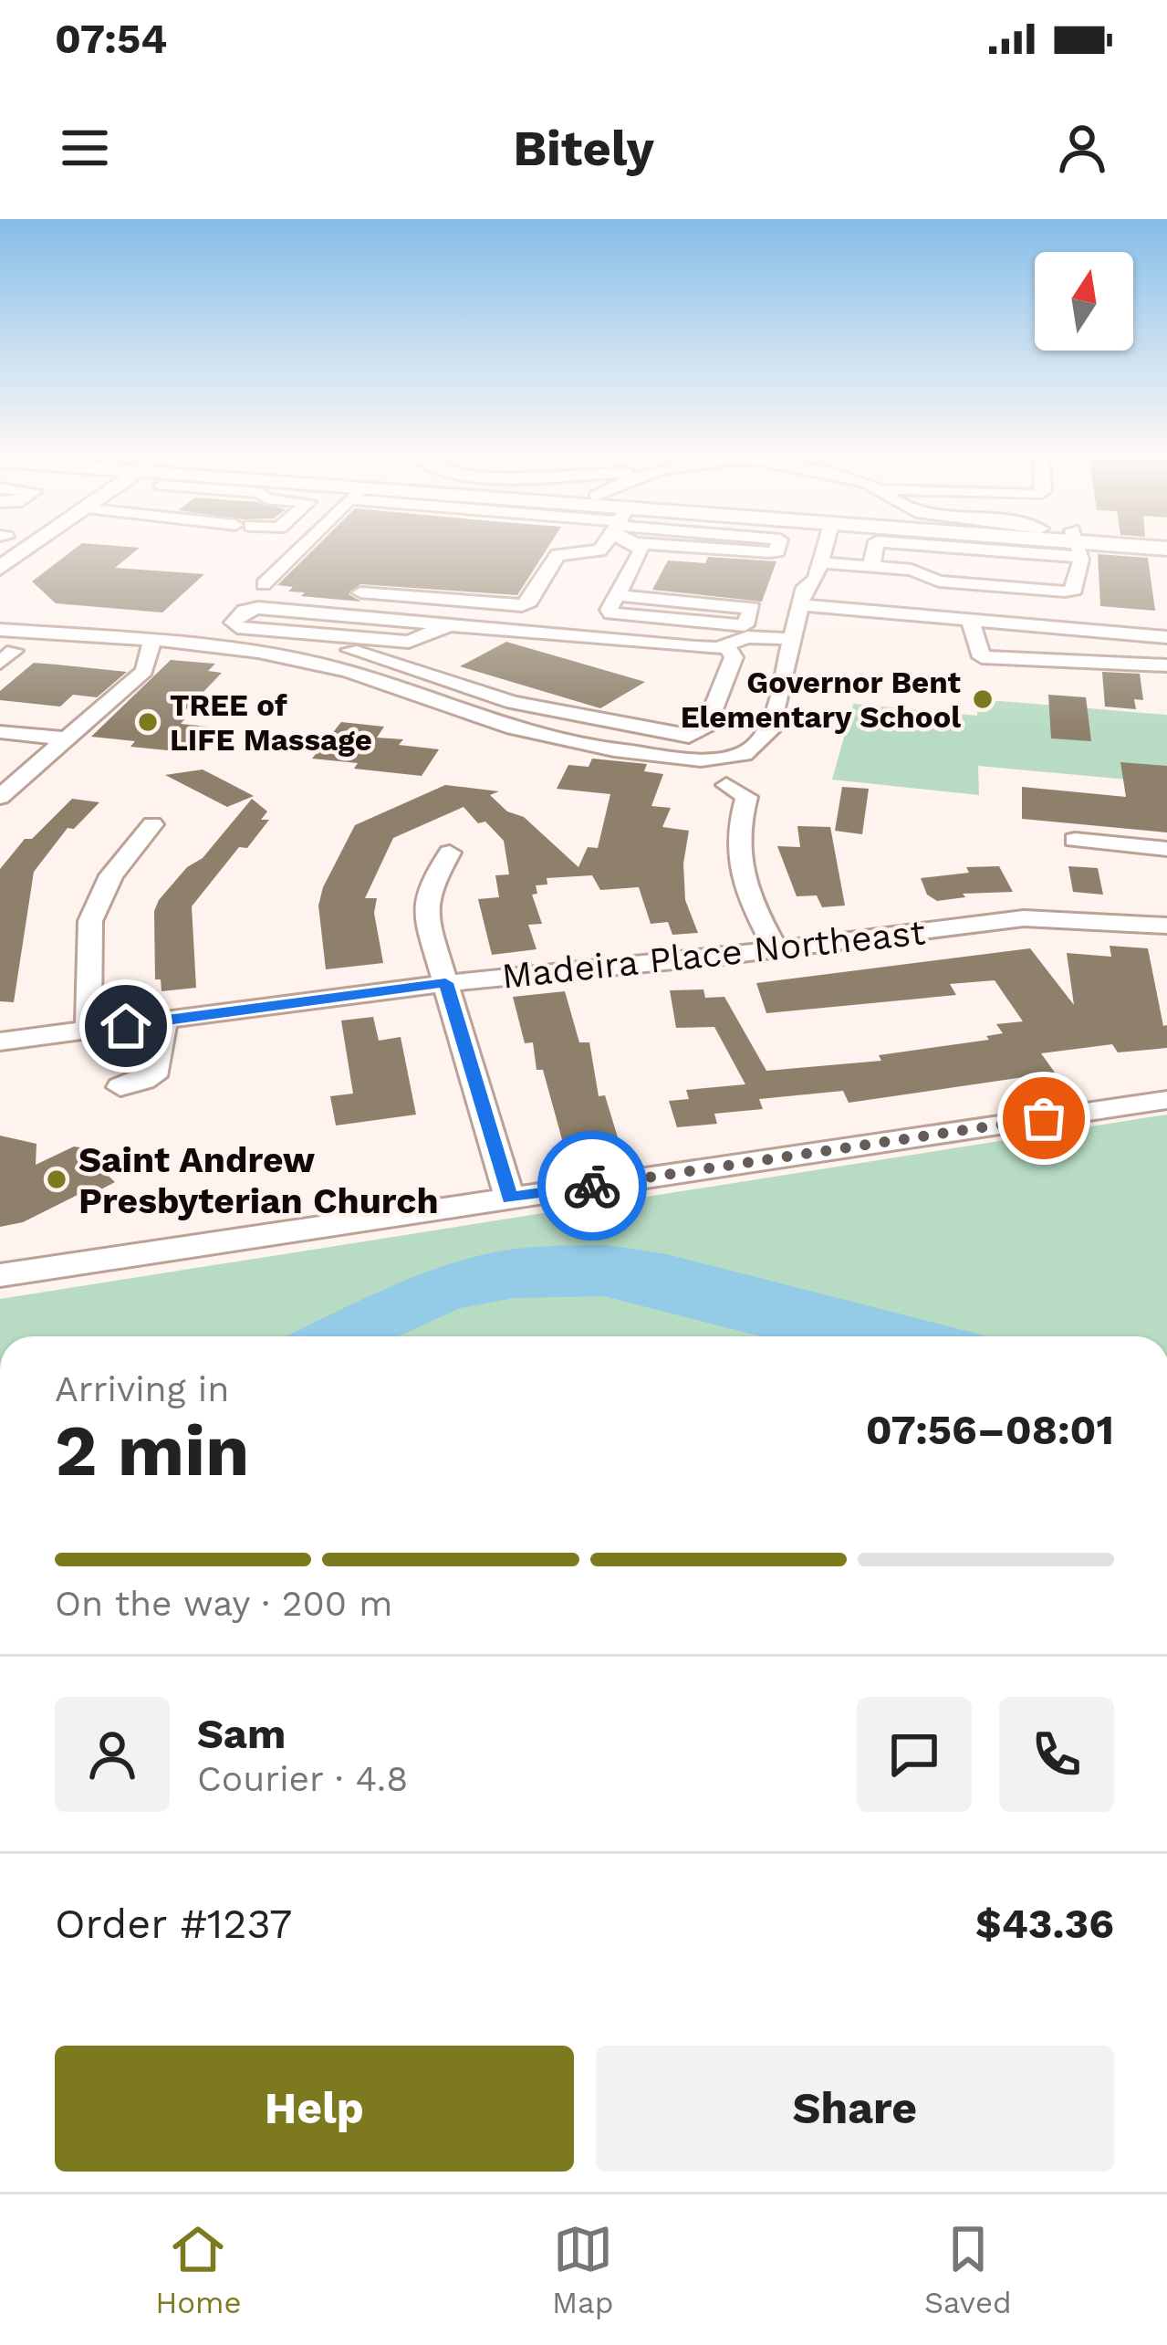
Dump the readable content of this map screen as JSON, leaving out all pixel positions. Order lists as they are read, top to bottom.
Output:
{
  "streets": {
    "street": ["Madeira Place Northeast"]
  },
  "places": ["Governor Bent Elementary School", "TREE of LIFE Massage", "Saint Andrew Presbyterian Church"],
  "north": "top",
  "page": {
    "status": "07:54",
    "header": "Bitely",
    "heading": ["2 min", "Arriving in", "07:56–08:01"],
    "panel": [
      "Sam",
      "Courier · 4.8",
      "Order #1237",
      "$43.36"
    ],
    "bar": "On the way · 200 m",
    "buttons": ["Help", "Share"],
    "tabs": ["Home", "Map", "Saved"]
  }
}
